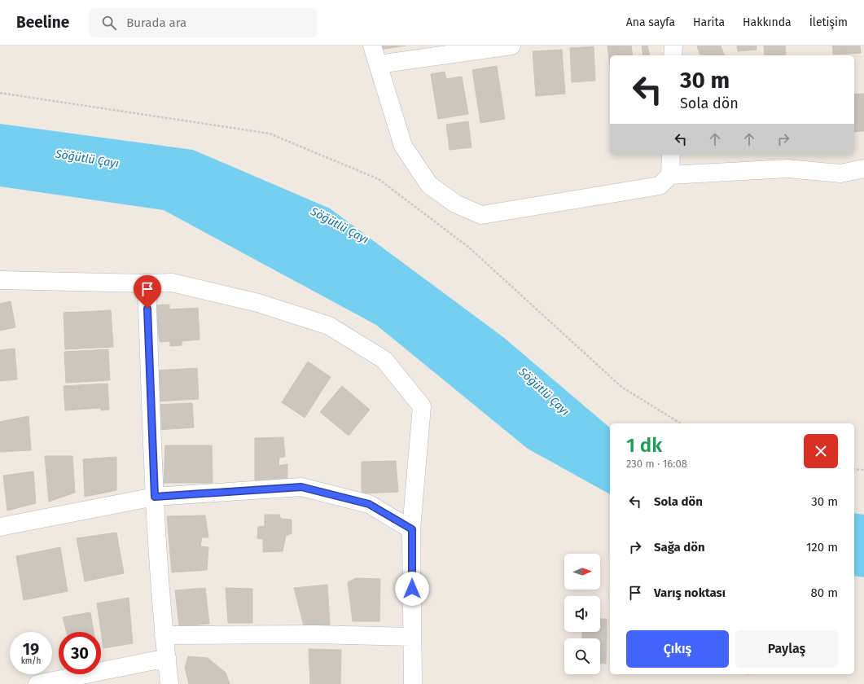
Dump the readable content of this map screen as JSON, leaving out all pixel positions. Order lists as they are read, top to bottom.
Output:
{
  "water": ["Söğütlü Çayı"],
  "north": "right",
  "page": {
    "header": "Beeline",
    "search": "Burada ara",
    "nav": [
      "Ana sayfa",
      "Harita",
      "Hakkında",
      "İletişim"
    ],
    "turn": ["30 m", "Sola dön"],
    "heading": ["1 dk", "230 m · 16:08"],
    "list": [
      {
        "name": "Sola dön",
        "value": "30 m"
      },
      {
        "name": "Sağa dön",
        "value": "120 m"
      },
      {
        "name": "Varış noktası",
        "value": "80 m"
      }
    ],
    "buttons": ["Çıkış", "Paylaş"],
    "speed": "19 km/h",
    "limit": "30"
  }
}
